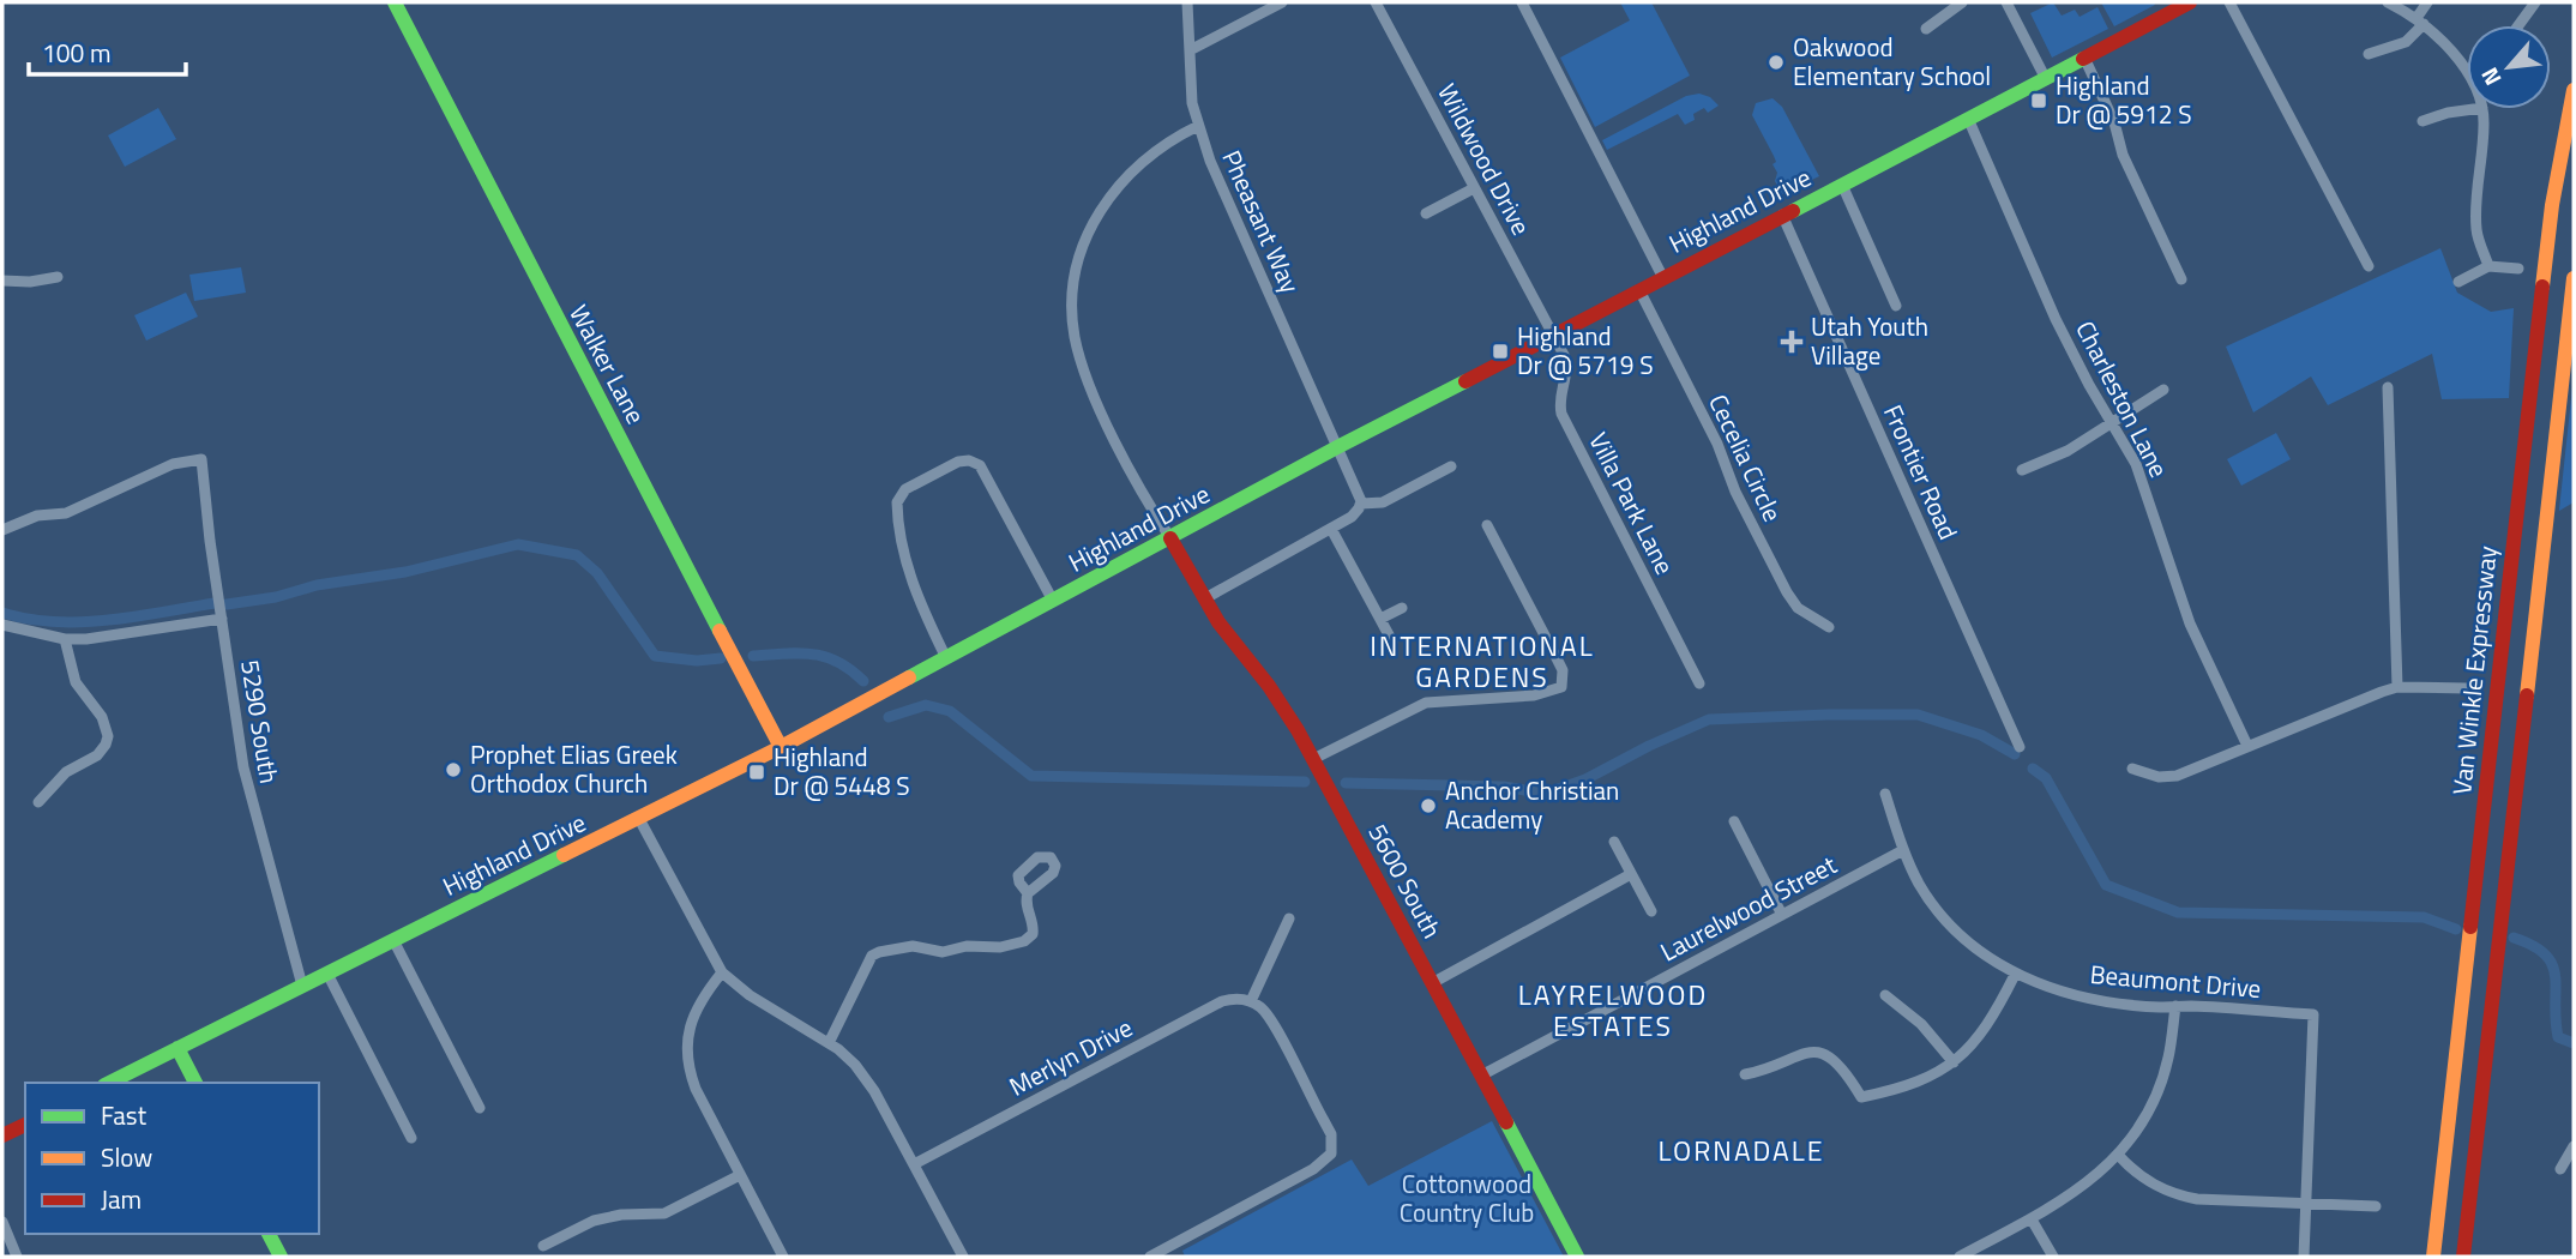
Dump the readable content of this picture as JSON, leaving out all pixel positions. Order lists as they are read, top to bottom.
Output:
{
  "streets": {
    "main road": [
      "Highland Drive",
      "Walker Lane",
      "Van Winkle Expressway",
      "5600 South"
    ],
    "street": [
      "Wildwood Drive",
      "Pheasant Way",
      "Charleston Lane",
      "Cecelia Circle",
      "Frontier Road",
      "Villa Park Lane",
      "5290 South",
      "Laurelwood Street",
      "Beaumont Drive",
      "Merlyn Drive"
    ]
  },
  "crossings": [
    ["Wildwood Drive", "Highland Drive"],
    ["Wildwood Drive", "Villa Park Lane"],
    ["Highland Drive", "Pheasant Way"],
    ["Highland Drive", "Walker Lane"],
    ["Highland Drive", "Charleston Lane"],
    ["Highland Drive", "Cecelia Circle"],
    ["Highland Drive", "Frontier Road"],
    ["Highland Drive", "Villa Park Lane"],
    ["Highland Drive", "5290 South"],
    ["Highland Drive", "5600 South"],
    ["5600 South", "Laurelwood Street"],
    ["Laurelwood Street", "Beaumont Drive"]
  ],
  "districts": ["INTERNATIONAL GARDENS", "LAYRELWOOD ESTATES", "LORNADALE"],
  "parks": ["Cottonwood Country Club"],
  "places": {
    "other": ["Oakwood Elementary School", "Prophet Elias Greek Orthodox Church", "Anchor Christian Academy"],
    "transit": ["Highland Dr @ 5912 S", "Highland Dr @ 5719 S", "Highland Dr @ 5448 S"],
    "health": ["Utah Youth Village"]
  },
  "legend": ["Fast", "Slow", "Jam"],
  "scale_bar": "100 m",
  "north": "bottom left"
}
